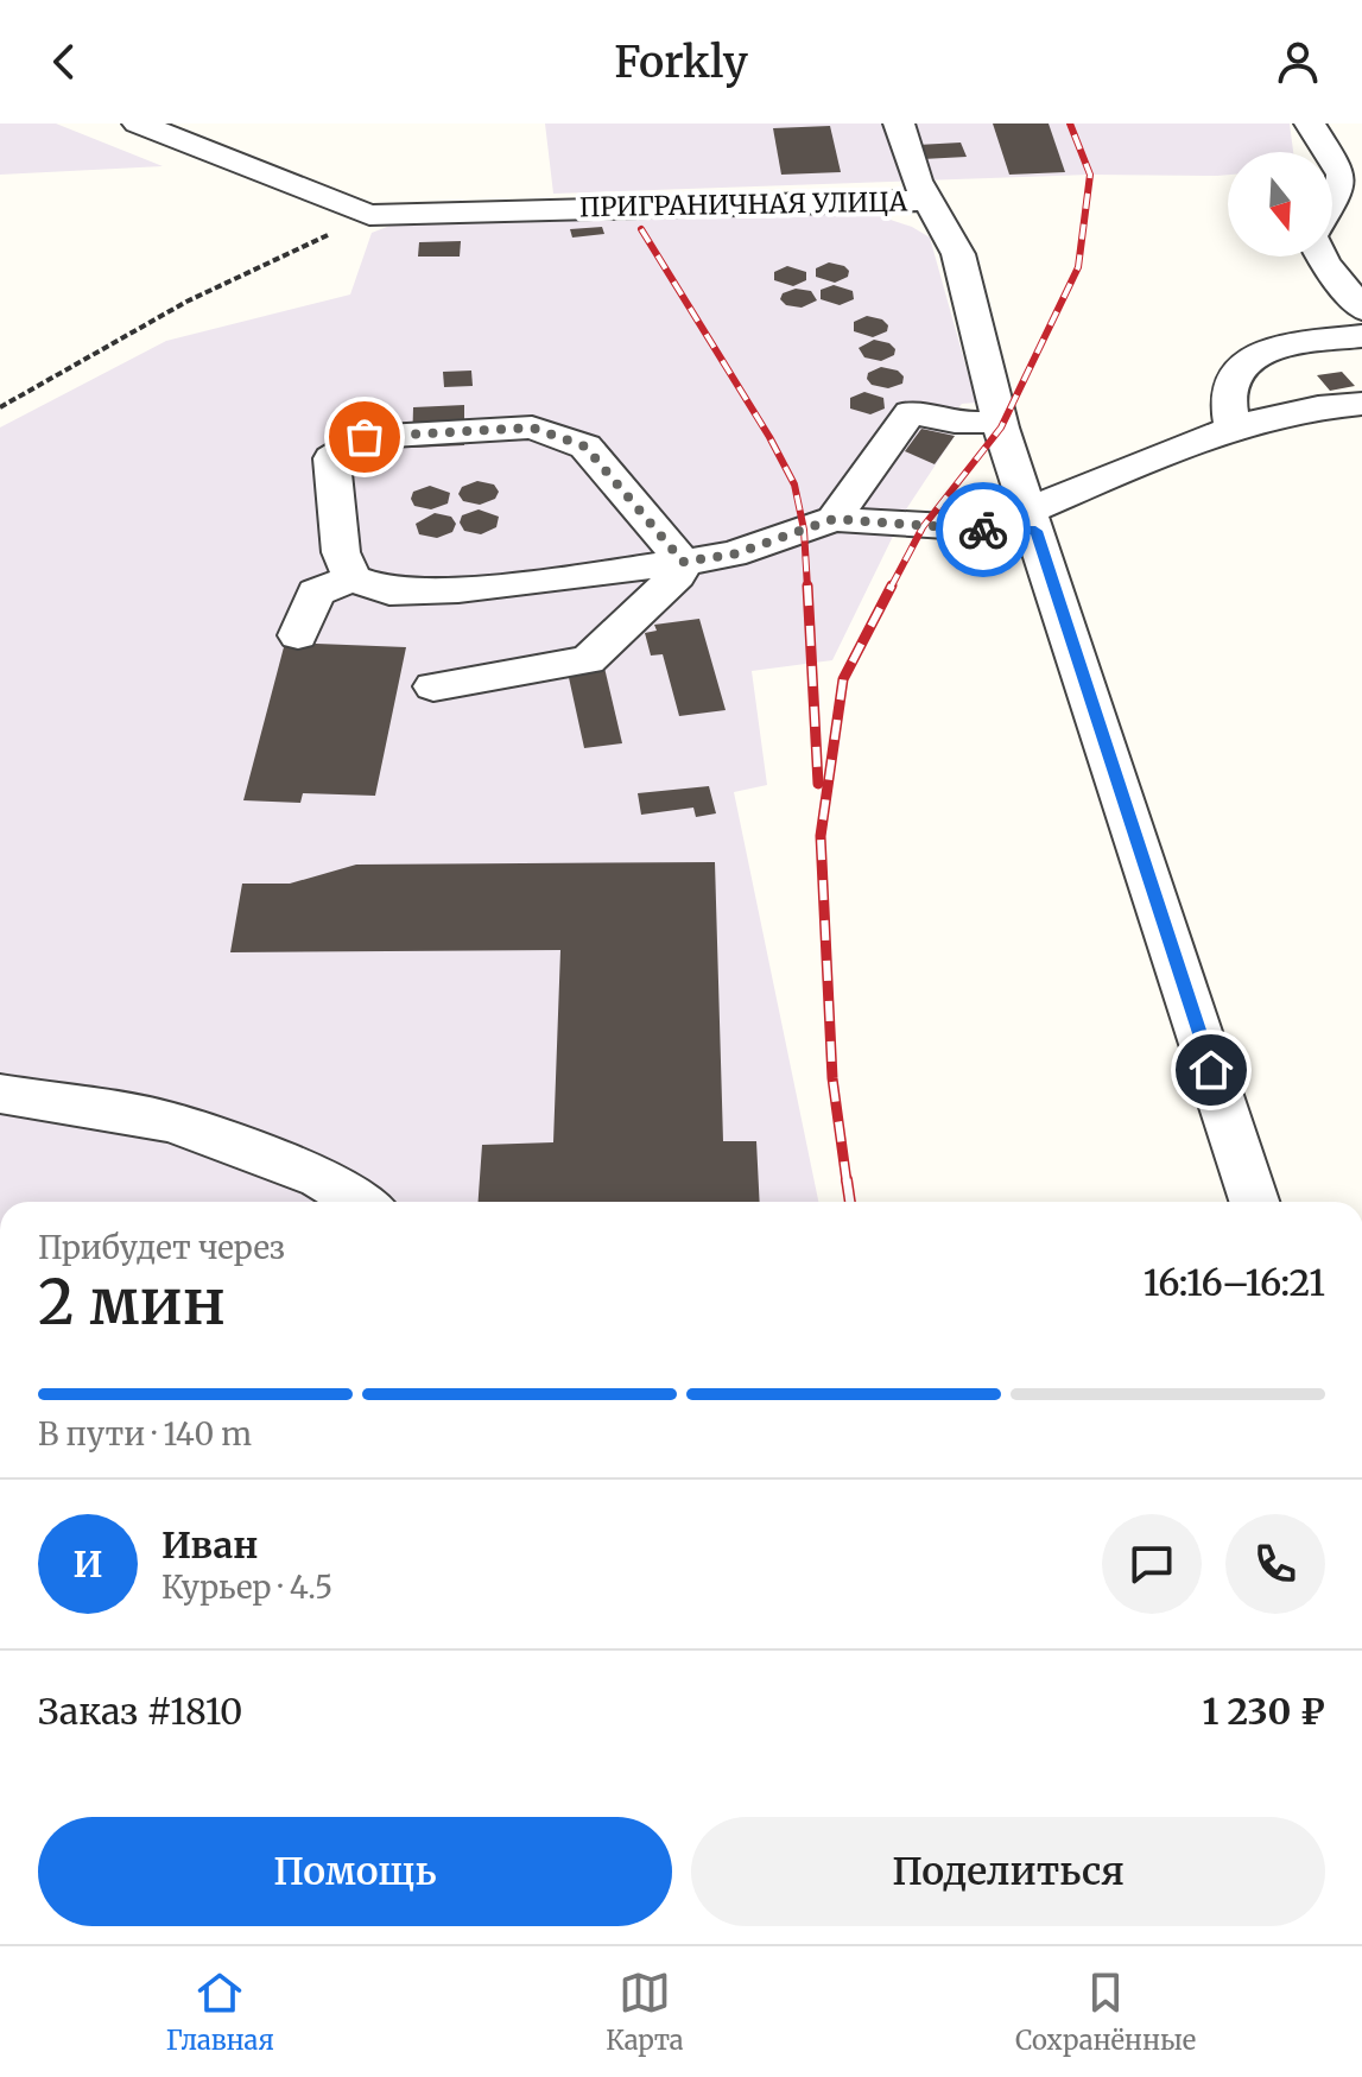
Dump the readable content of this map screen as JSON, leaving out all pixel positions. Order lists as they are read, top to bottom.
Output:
{
  "streets": {
    "street": ["ПРИГРАНИЧНАЯ УЛИЦА"]
  },
  "north": "bottom",
  "page": {
    "header": "Forkly",
    "heading": ["2 мин", "Прибудет через", "16:16–16:21"],
    "panel": [
      "Иван",
      "Курьер · 4.5",
      "Заказ #1810",
      "1 230 ₽"
    ],
    "bar": "В пути · 140 m",
    "round": "И",
    "buttons": ["Помощь", "Поделиться"],
    "tabs": ["Главная", "Карта", "Сохранённые"]
  }
}
